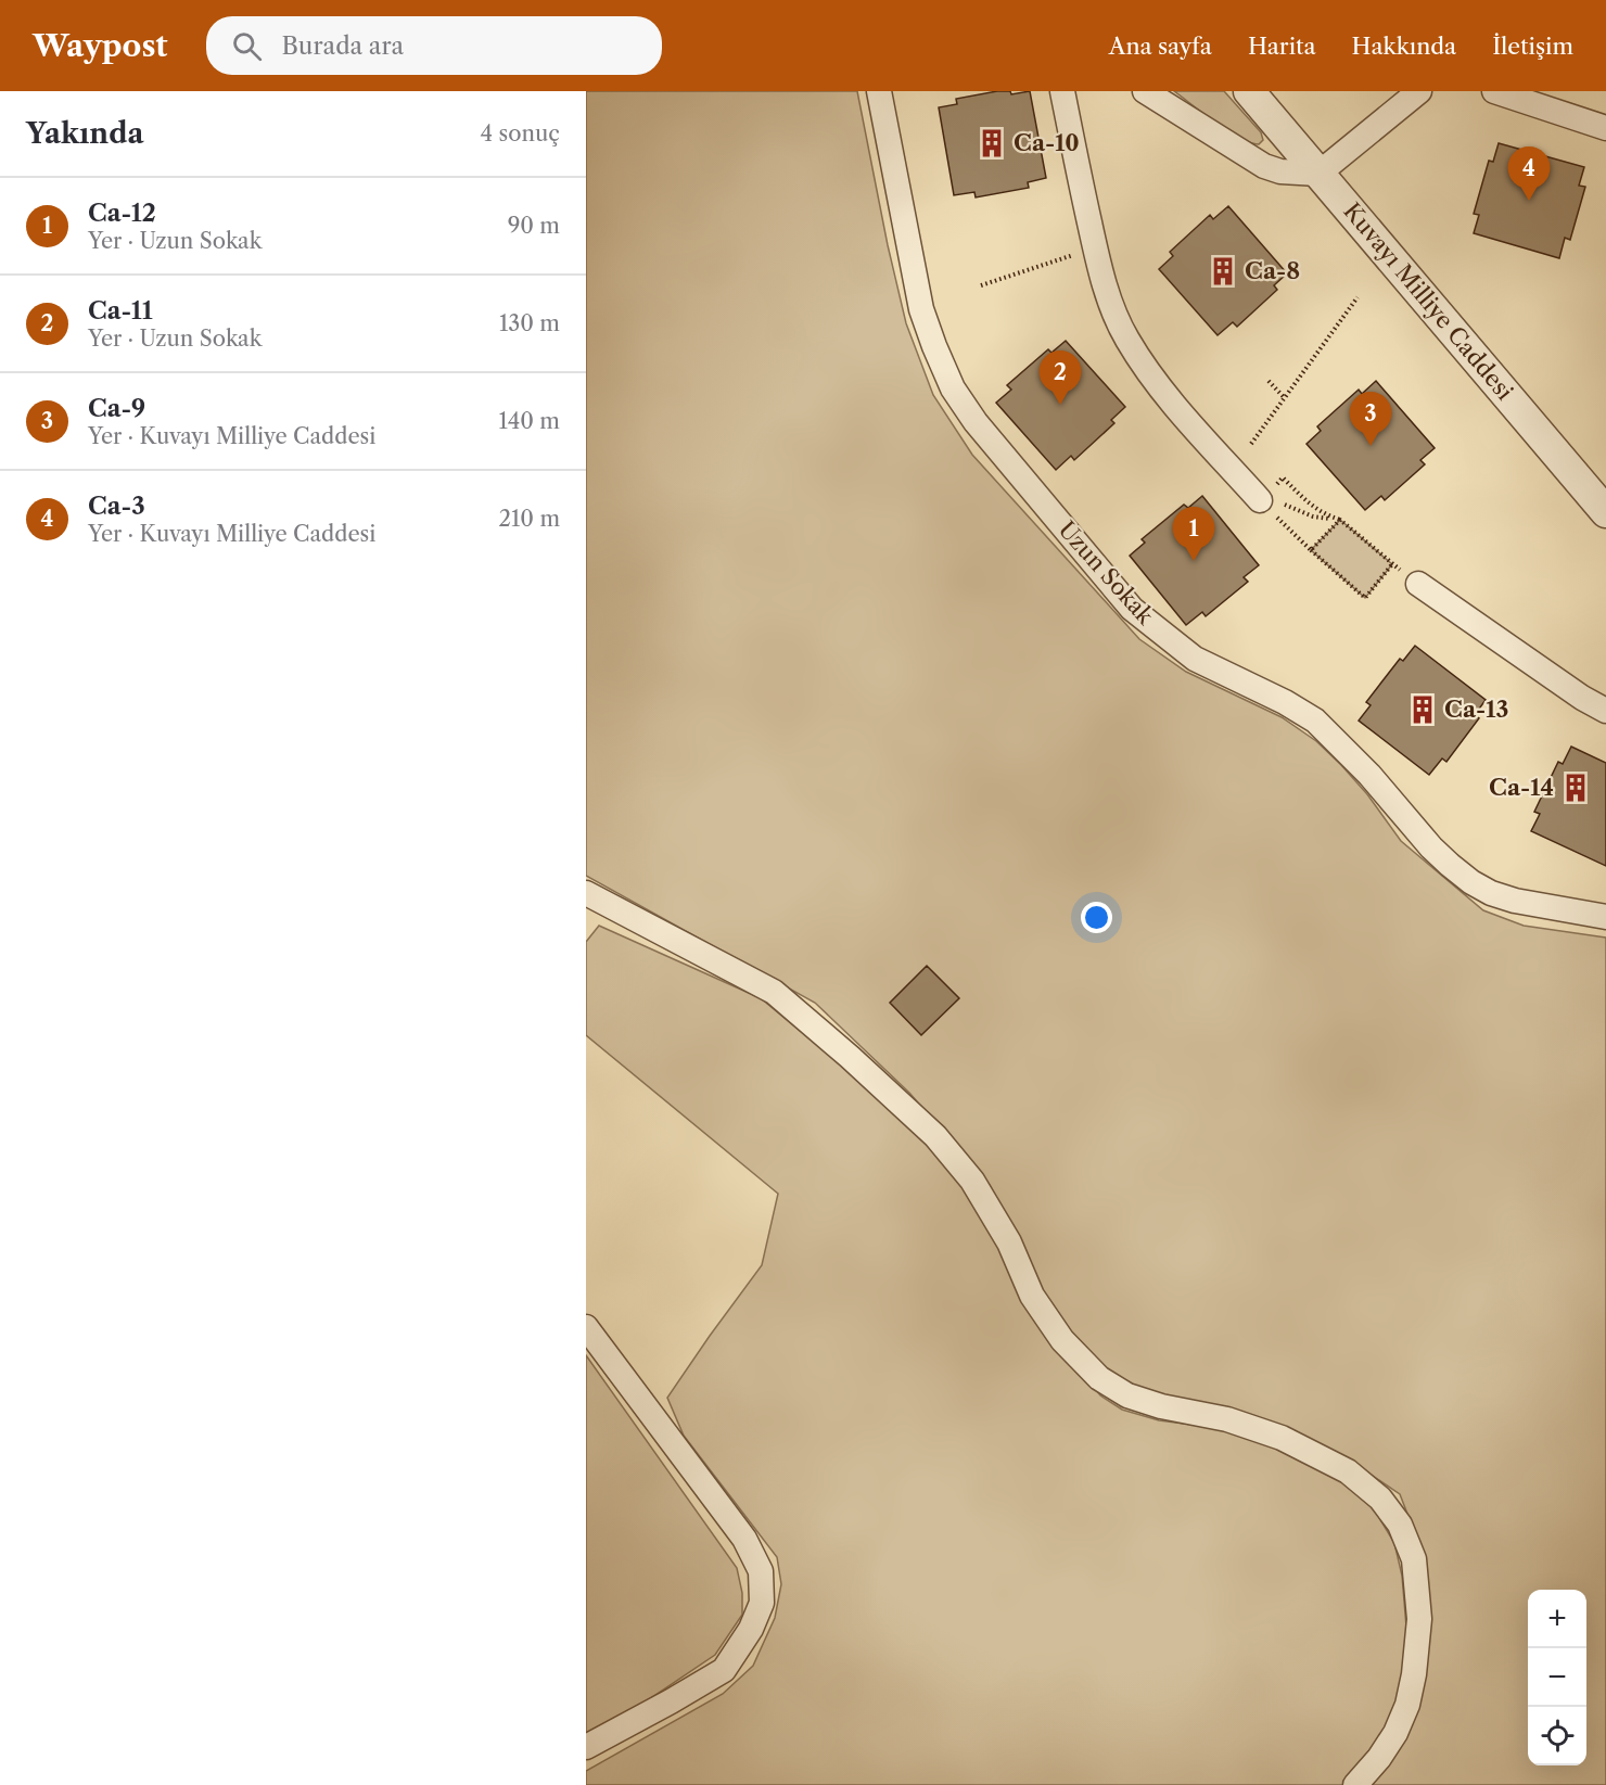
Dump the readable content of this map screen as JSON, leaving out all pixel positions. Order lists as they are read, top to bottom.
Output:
{
  "streets": {
    "street": ["Kuvayı Milliye Caddesi", "Uzun Sokak"]
  },
  "places": {
    "building": [
      "Ca-10",
      "Ca-8",
      "Ca-13",
      "Ca-14"
    ]
  },
  "page": {
    "header": "Waypost",
    "search": "Burada ara",
    "nav": [
      "Ana sayfa",
      "Harita",
      "Hakkında",
      "İletişim"
    ],
    "heading": ["Yakında", "4 sonuç"],
    "pins": [
      "4",
      "2",
      "3",
      "1"
    ],
    "list": [
      {
        "mark": "1",
        "name": "Ca-12",
        "note": "Yer · Uzun Sokak",
        "value": "90 m"
      },
      {
        "mark": "2",
        "name": "Ca-11",
        "note": "Yer · Uzun Sokak",
        "value": "130 m"
      },
      {
        "mark": "3",
        "name": "Ca-9",
        "note": "Yer · Kuvayı Milliye Caddesi",
        "value": "140 m"
      },
      {
        "mark": "4",
        "name": "Ca-3",
        "note": "Yer · Kuvayı Milliye Caddesi",
        "value": "210 m"
      }
    ],
    "map_buttons": ["+", "−"]
  }
}
